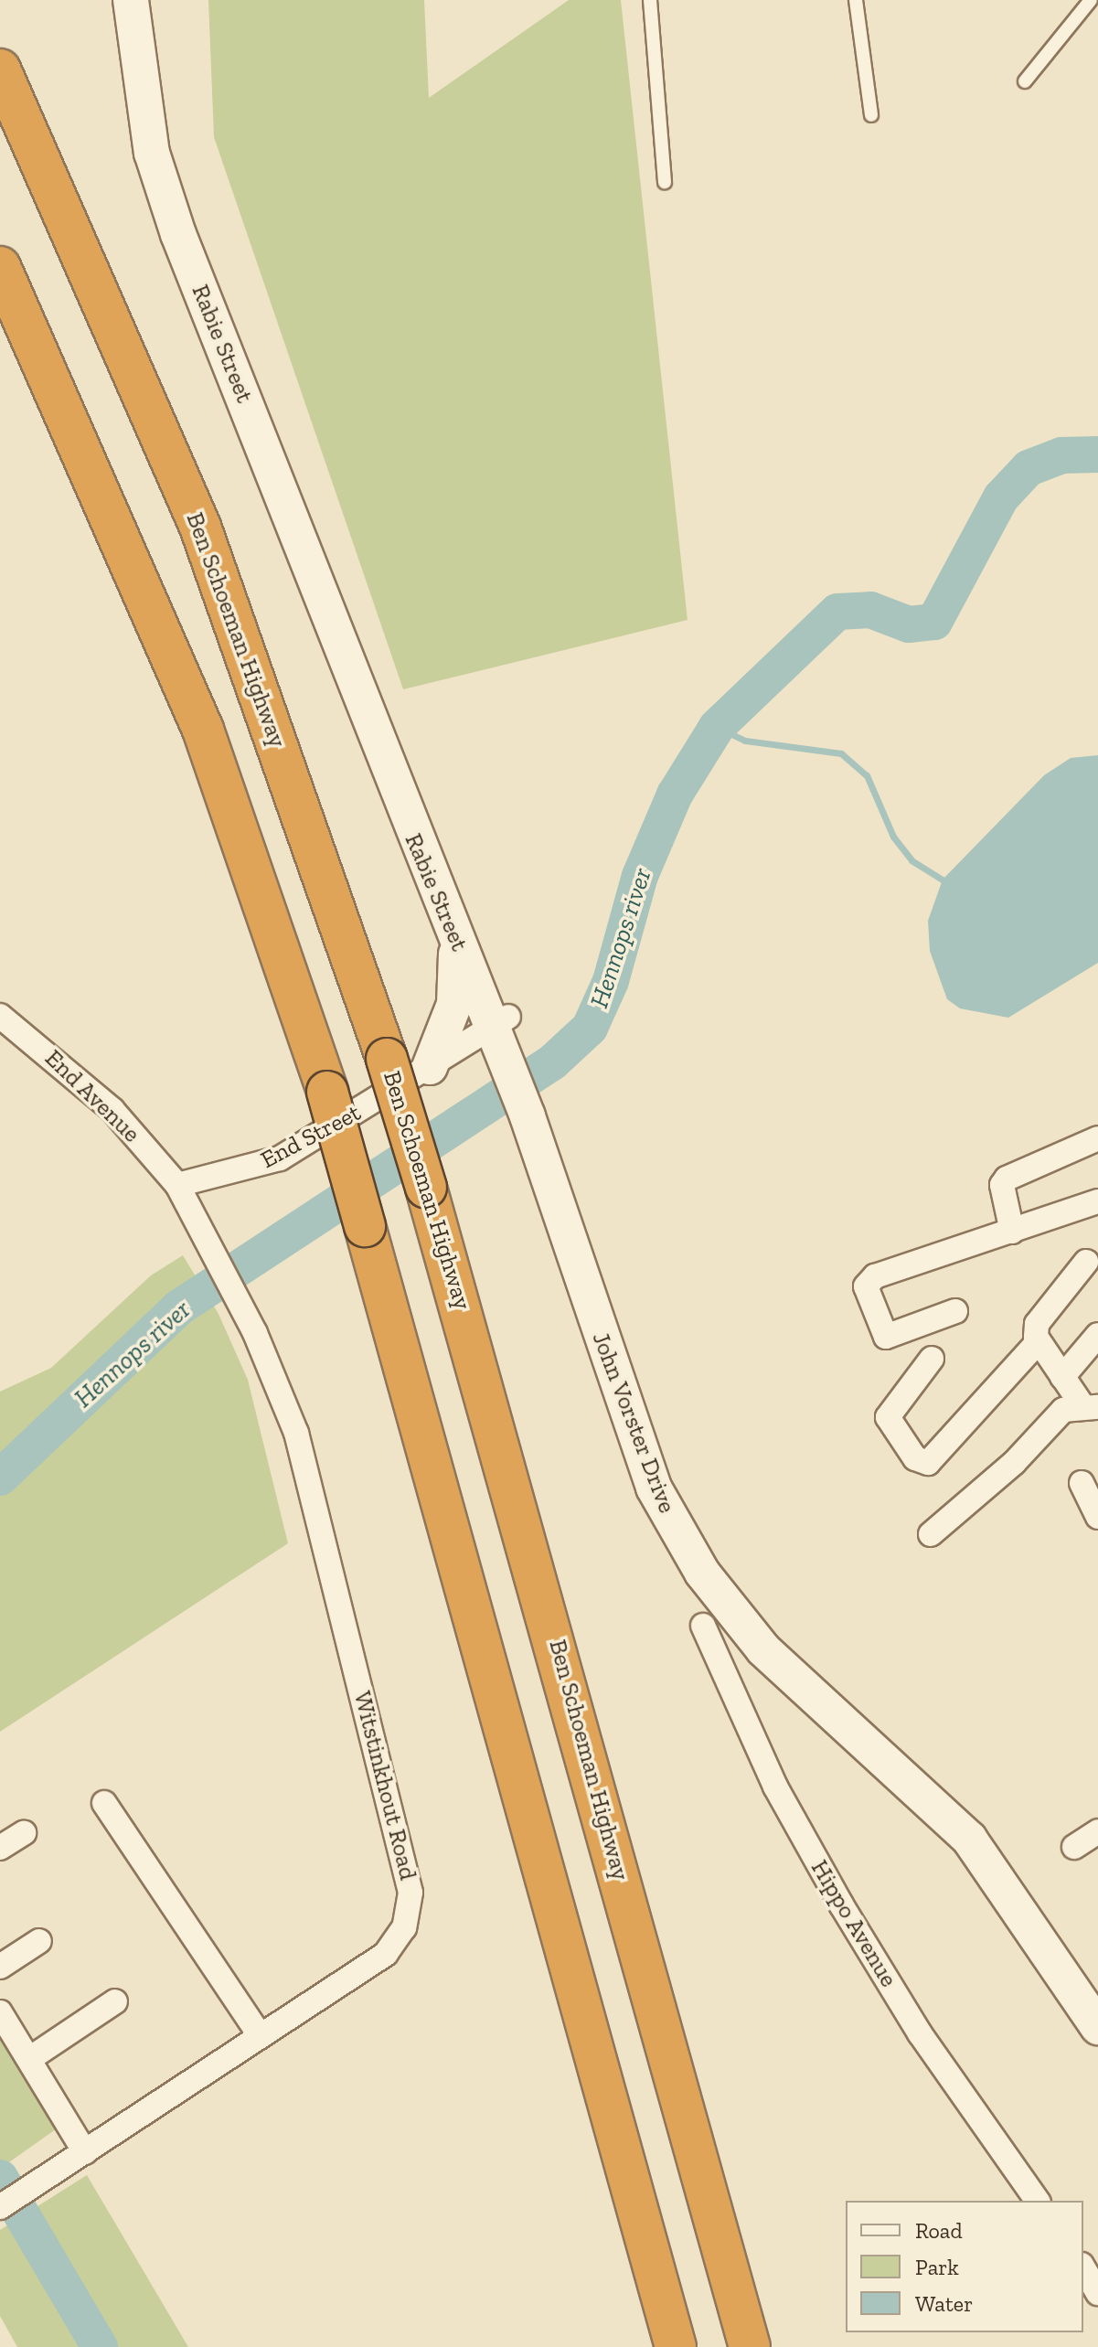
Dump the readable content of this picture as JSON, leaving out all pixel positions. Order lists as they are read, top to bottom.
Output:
{
  "streets": {
    "highway": ["Ben Schoeman Highway"],
    "main road": ["Rabie Street", "John Vorster Drive"],
    "street": [
      "End Avenue",
      "End Street",
      "Witstinkhout Road",
      "Hippo Avenue"
    ]
  },
  "crossings": [
    ["Rabie Street", "End Street"],
    ["Rabie Street", "John Vorster Drive"],
    ["End Avenue", "End Street"],
    ["End Avenue", "Witstinkhout Road"],
    ["End Street", "John Vorster Drive"],
    ["End Street", "Witstinkhout Road"]
  ],
  "water": ["Hennops river"],
  "legend": ["Road", "Park", "Water"]
}
